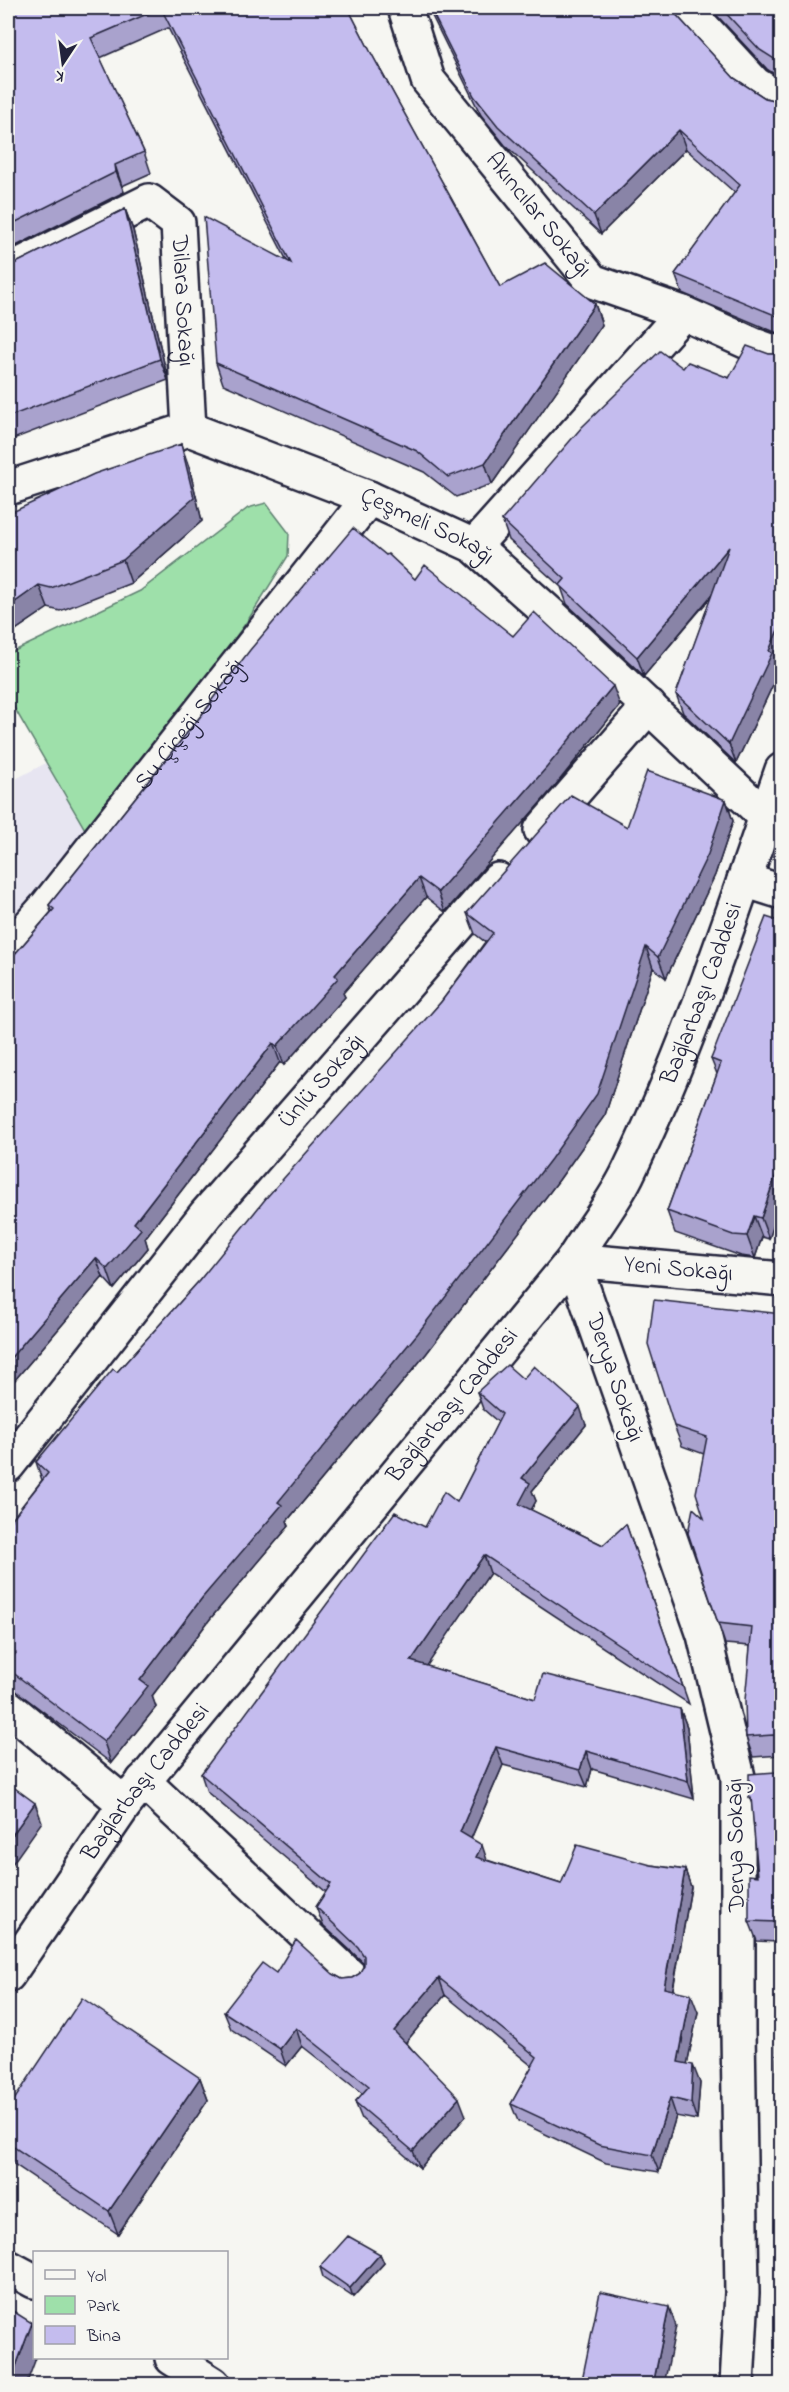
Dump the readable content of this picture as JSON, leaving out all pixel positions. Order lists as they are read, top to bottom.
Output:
{
  "streets": {
    "street": [
      "Akıncılar Sokağı",
      "Dilara Sokağı",
      "Çeşmeli Sokağı",
      "Su Çiçeği Sokağı",
      "Bağlarbaşı Caddesi",
      "Ünlü Sokağı",
      "Yeni Sokağı",
      "Derya Sokağı"
    ]
  },
  "crossings": [
    ["Dilara Sokağı", "Çeşmeli Sokağı"],
    ["Çeşmeli Sokağı", "Su Çiçeği Sokağı"],
    ["Çeşmeli Sokağı", "Bağlarbaşı Caddesi"],
    ["Çeşmeli Sokağı", "Ünlü Sokağı"],
    ["Bağlarbaşı Caddesi", "Yeni Sokağı"],
    ["Bağlarbaşı Caddesi", "Derya Sokağı"],
    ["Yeni Sokağı", "Derya Sokağı"]
  ],
  "legend": ["Yol", "Park", "Bina"],
  "north": "bottom"
}
